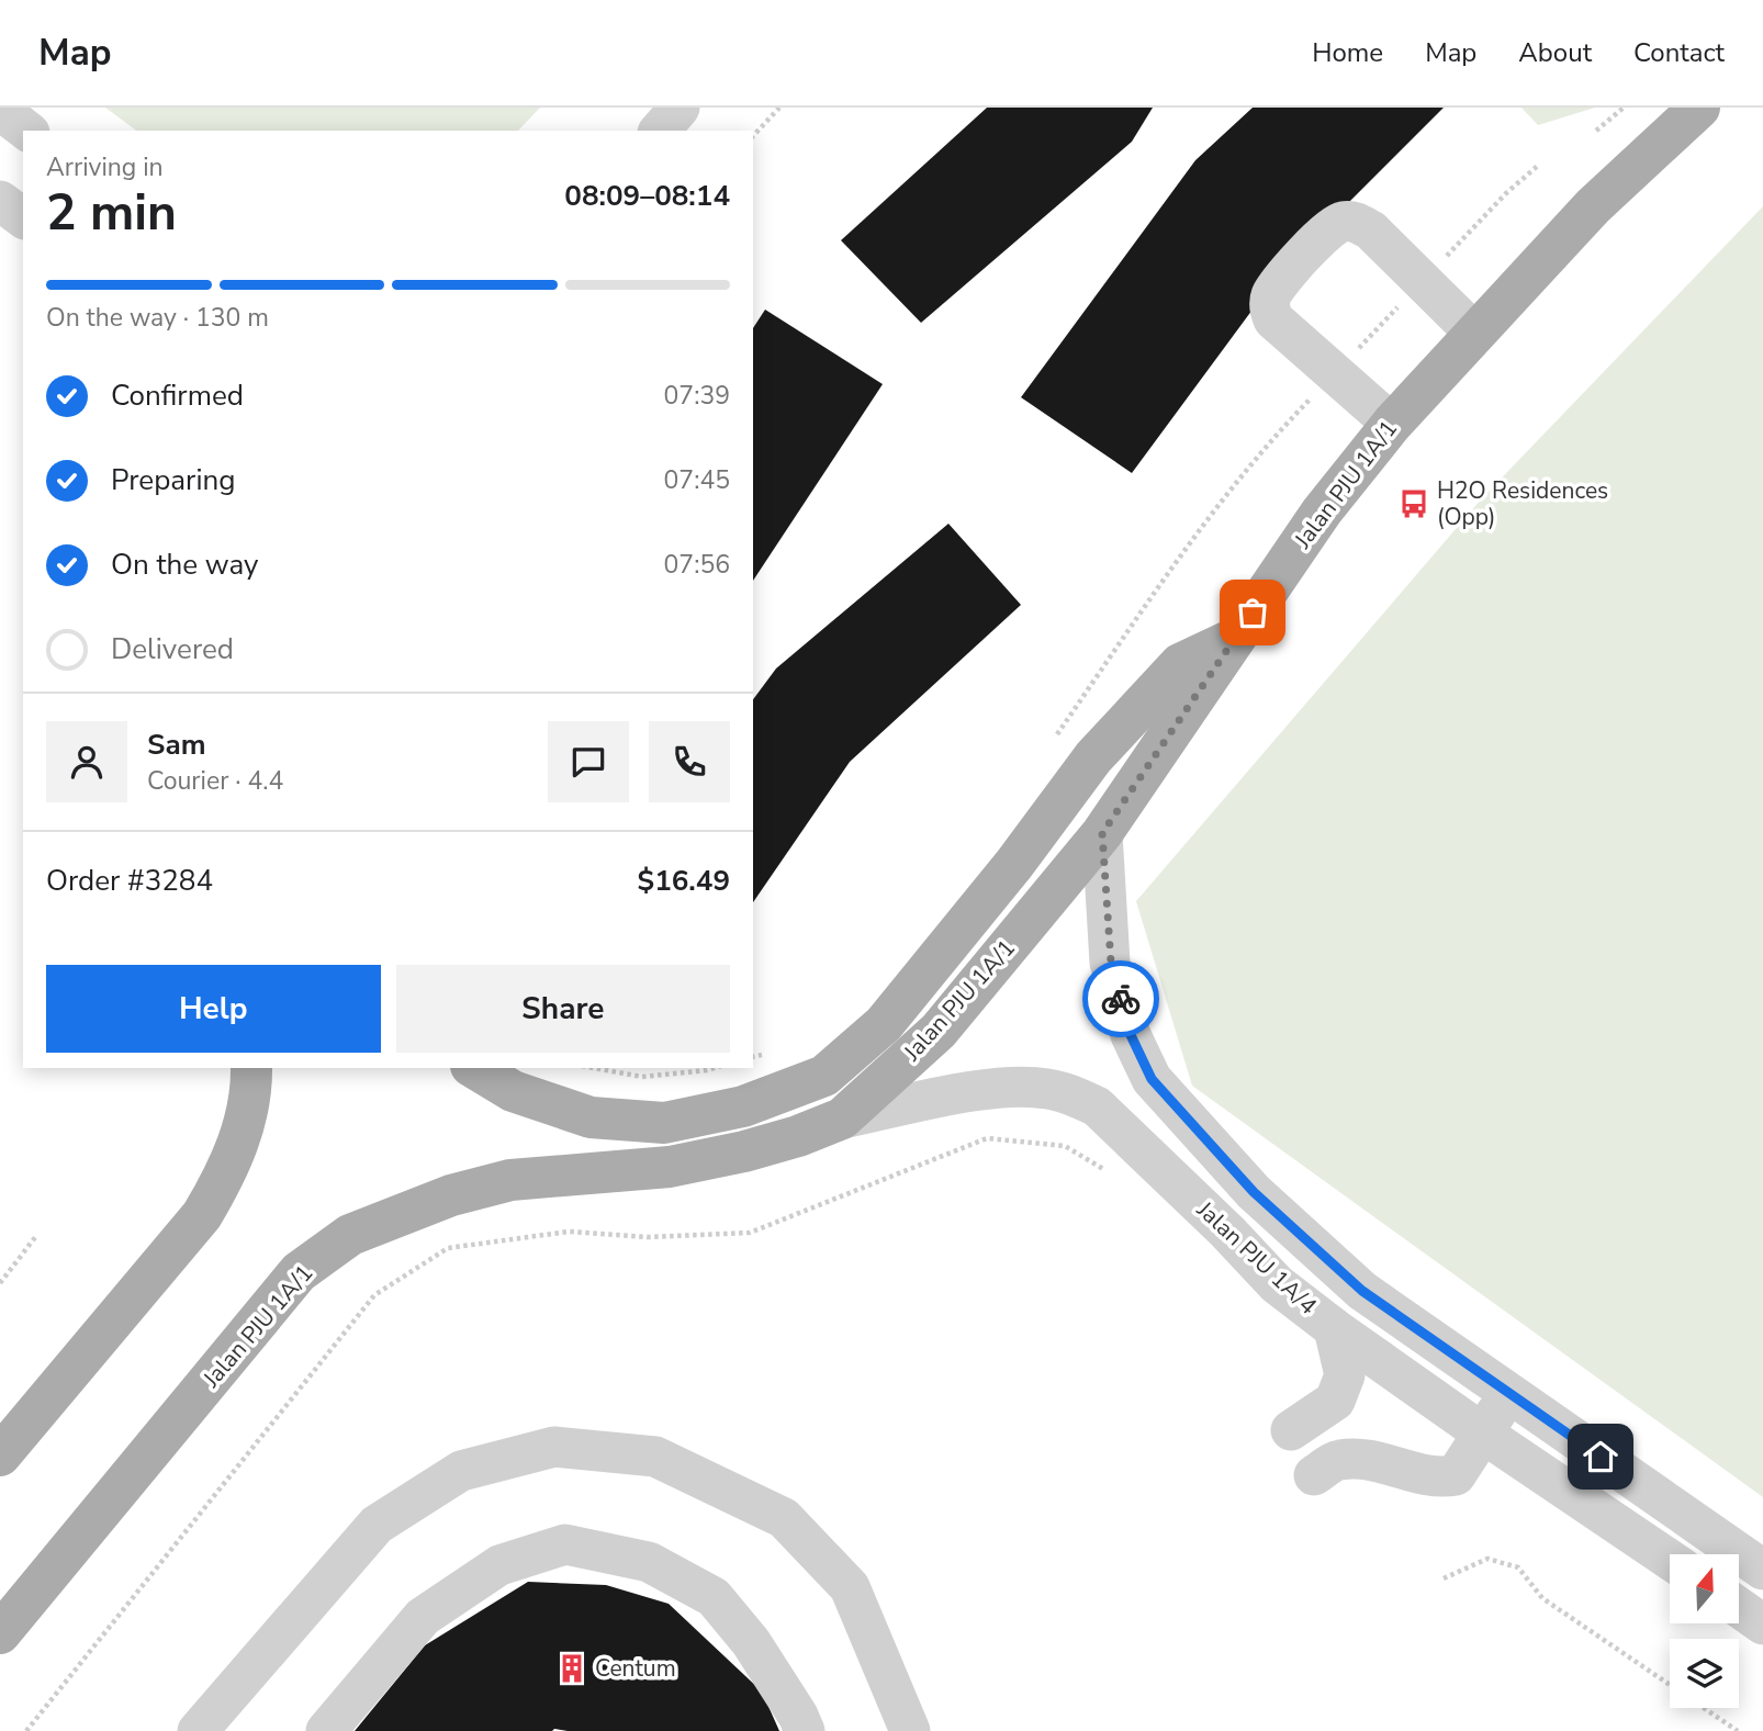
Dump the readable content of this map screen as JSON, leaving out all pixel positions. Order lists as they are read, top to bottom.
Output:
{
  "streets": {
    "main road": ["Jalan PJU 1A/1"],
    "street": ["Jalan PJU 1A/4"]
  },
  "crossings": [
    ["Jalan PJU 1A/1", "Jalan PJU 1A/4"]
  ],
  "places": {
    "bus stop": ["H2O Residences (Opp)"],
    "building": ["Centum"]
  },
  "north": "top",
  "page": {
    "header": "Map",
    "nav": [
      "Home",
      "Map",
      "About",
      "Contact"
    ],
    "heading": ["2 min", "Arriving in", "08:09–08:14"],
    "panel": [
      "Sam",
      "Courier · 4.4",
      "Order #3284",
      "$16.49"
    ],
    "bar": "On the way · 130 m",
    "list": [
      ["Confirmed", "07:39"],
      ["Preparing", "07:45"],
      ["On the way", "07:56"],
      "Delivered"
    ],
    "buttons": ["Help", "Share"]
  }
}
